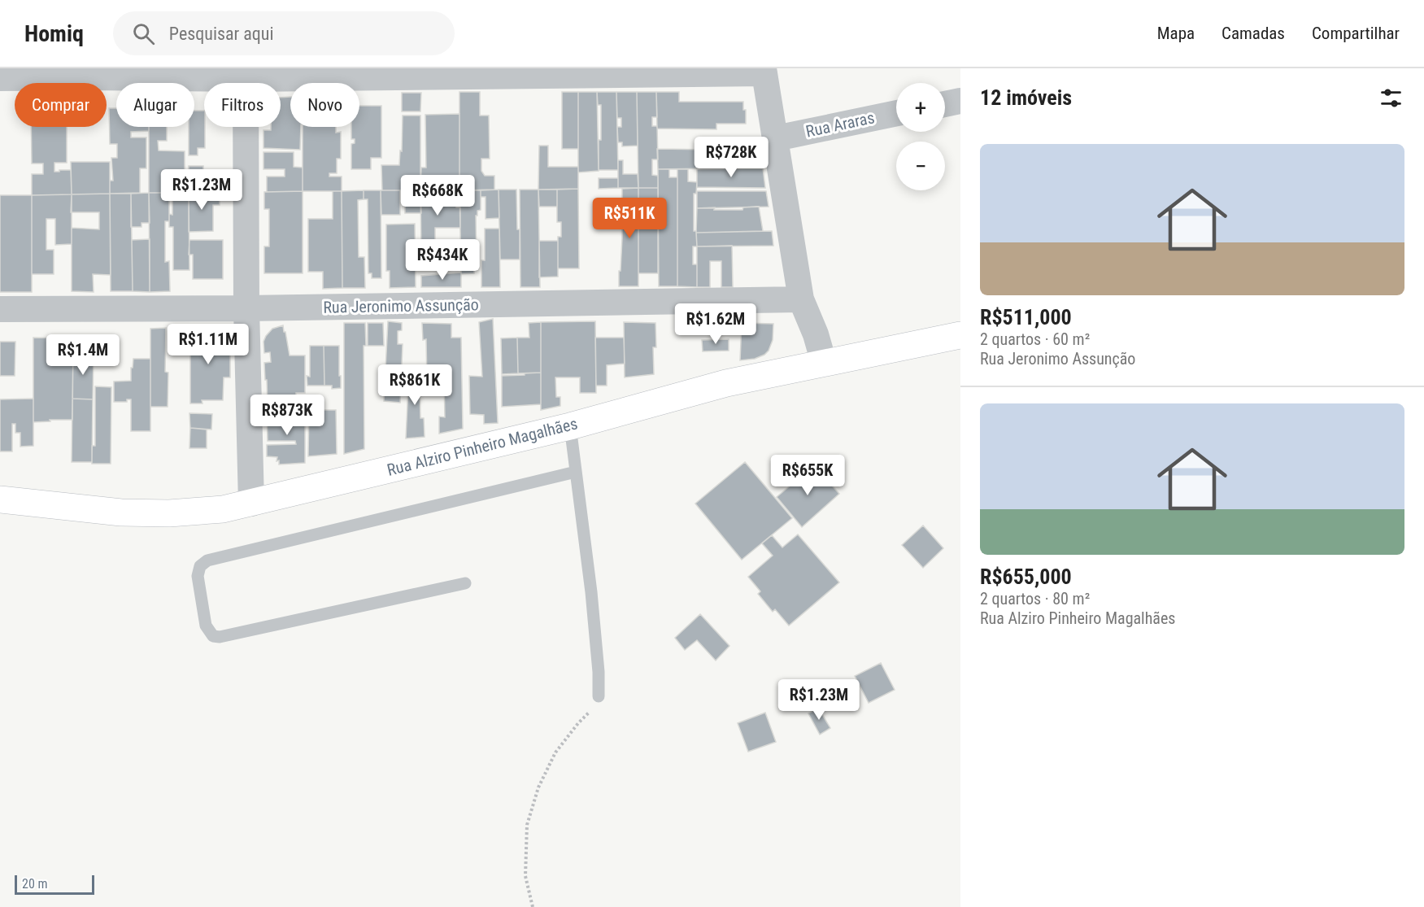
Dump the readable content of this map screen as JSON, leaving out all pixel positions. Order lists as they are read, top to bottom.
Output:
{
  "streets": {
    "street": ["Rua Araras", "Rua Jeronimo Assunção", "Rua Alziro Pinheiro Magalhães"]
  },
  "scale_bar": "20 m",
  "page": {
    "header": "Homiq",
    "search": "Pesquisar aqui",
    "nav": ["Mapa", "Camadas", "Compartilhar"],
    "heading": "12 imóveis",
    "map_buttons": ["+", "−"],
    "chip": [
      "Comprar",
      "Alugar",
      "Filtros",
      "Novo"
    ],
    "list": [
      {
        "name": "R$511,000",
        "note": "2 quartos · 60 m² · Rua Jeronimo Assunção"
      },
      {
        "name": "R$655,000",
        "note": "2 quartos · 80 m² · Rua Alziro Pinheiro Magalhães"
      }
    ],
    "price": [
      "R$728K",
      "R$1.23M",
      "R$668K",
      "R$511K",
      "R$434K",
      "R$1.62M",
      "R$1.11M",
      "R$1.4M",
      "R$861K",
      "R$873K",
      "R$655K",
      "R$1.23M"
    ],
    "scale": "20 m"
  }
}
